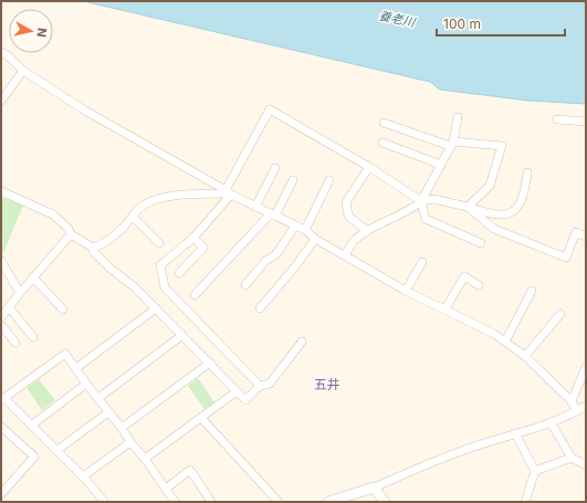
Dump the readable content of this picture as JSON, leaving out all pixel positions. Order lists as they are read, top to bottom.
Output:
{
  "districts": ["五井"],
  "water": ["養老川"],
  "scale_bar": "100 m",
  "north": "right"
}
